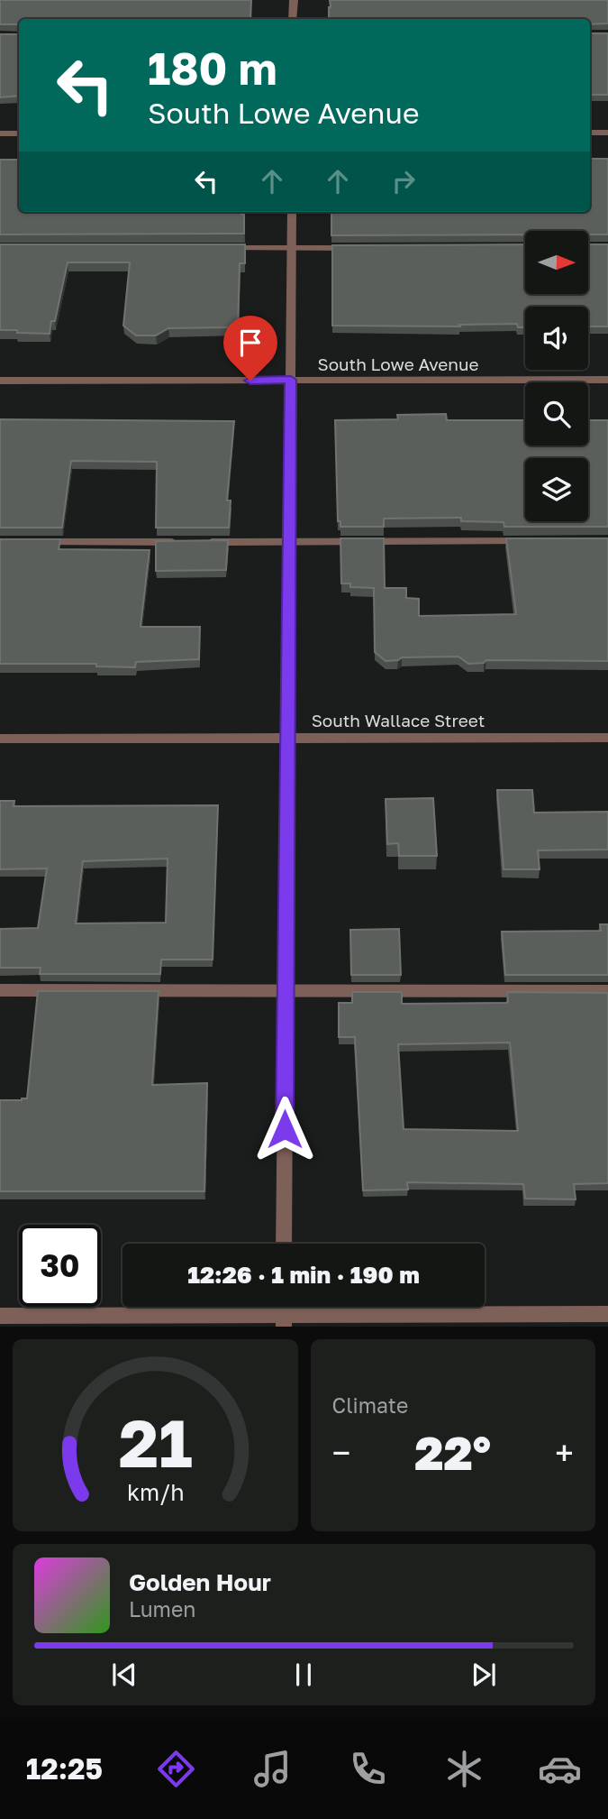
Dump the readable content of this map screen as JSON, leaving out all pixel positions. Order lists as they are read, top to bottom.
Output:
{
  "streets": {
    "street": ["South Lowe Avenue", "South Wallace Street"]
  },
  "north": "right",
  "page": {
    "turn": ["180 m", "South Lowe Avenue"],
    "limit": "30",
    "trip": "12:26 · 1 min · 190 m",
    "tile": "Climate",
    "heat": ["−", "22°", "+"],
    "song": ["Golden Hour", "Lumen"],
    "tabs": "12:25",
    "gauge": ["21", "km/h"]
  }
}
